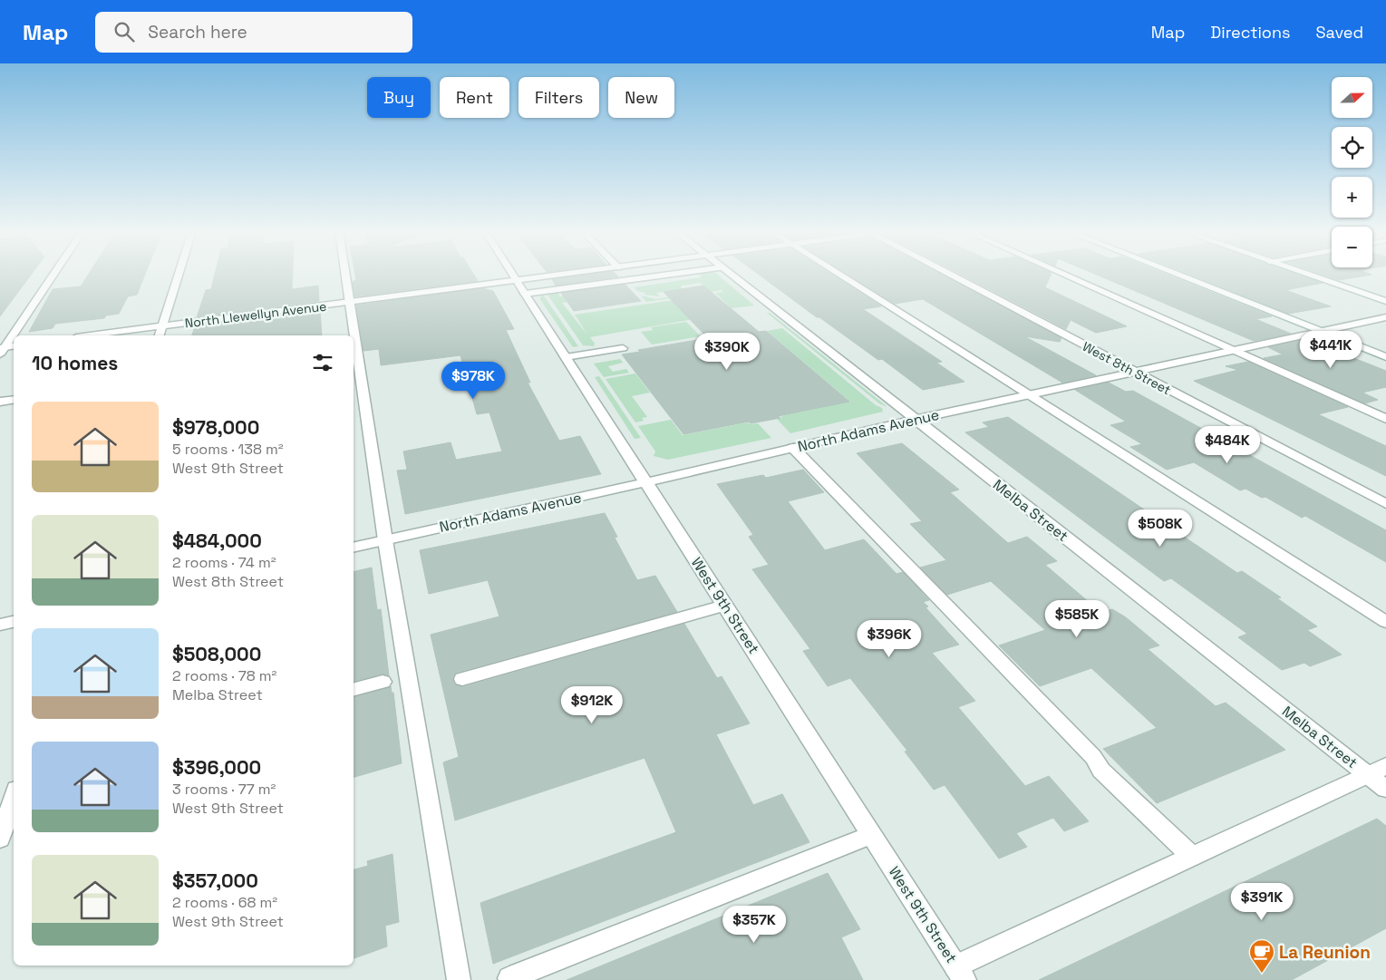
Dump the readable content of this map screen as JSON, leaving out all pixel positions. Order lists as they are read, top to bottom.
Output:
{
  "streets": {
    "street": [
      "North Llewellyn Avenue",
      "West 8th Street",
      "North Adams Avenue",
      "Melba Street",
      "West 9th Street"
    ]
  },
  "crossings": [
    ["North Llewellyn Avenue", "West 9th Street"],
    ["West 8th Street", "North Adams Avenue"],
    ["North Adams Avenue", "Melba Street"],
    ["North Adams Avenue", "West 9th Street"]
  ],
  "places": {
    "cafe": ["La Reunion"]
  },
  "north": "right",
  "page": {
    "header": "Map",
    "search": "Search here",
    "nav": ["Map", "Directions", "Saved"],
    "map_buttons": ["+", "−"],
    "chip": [
      "Buy",
      "Rent",
      "Filters",
      "New"
    ],
    "price": [
      "$441K",
      "$390K",
      "$978K",
      "$484K",
      "$508K",
      "$585K",
      "$396K",
      "$912K",
      "$391K",
      "$357K"
    ],
    "heading": "10 homes",
    "list": [
      {
        "name": "$978,000",
        "note": "5 rooms · 138 m² · West 9th Street"
      },
      {
        "name": "$484,000",
        "note": "2 rooms · 74 m² · West 8th Street"
      },
      {
        "name": "$508,000",
        "note": "2 rooms · 78 m² · Melba Street"
      },
      {
        "name": "$396,000",
        "note": "3 rooms · 77 m² · West 9th Street"
      },
      {
        "name": "$357,000",
        "note": "2 rooms · 68 m² · West 9th Street"
      }
    ]
  }
}
